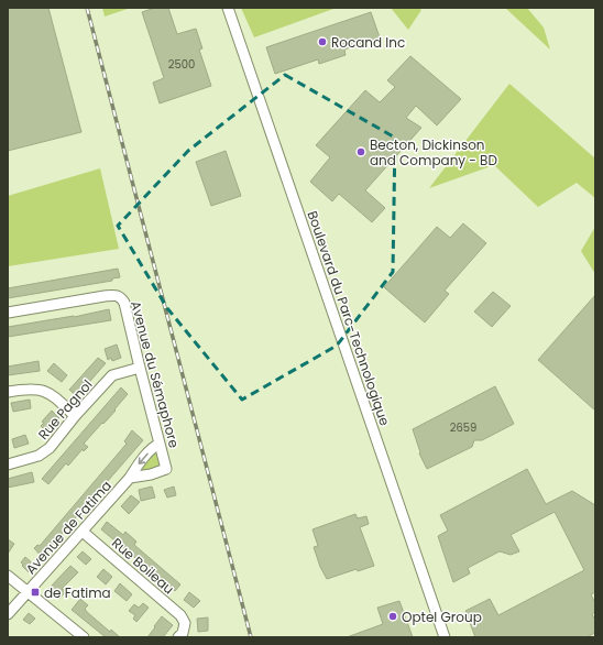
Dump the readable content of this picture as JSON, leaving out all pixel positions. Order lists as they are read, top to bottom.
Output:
{
  "streets": {
    "street": [
      "Boulevard du Parc-Technologique",
      "Avenue du Sémaphore",
      "Rue Pagnol",
      "Avenue de Fatima",
      "Rue Boileau"
    ]
  },
  "crossings": [
    ["Avenue du Sémaphore", "Rue Pagnol"],
    ["Avenue du Sémaphore", "Avenue de Fatima"],
    ["Avenue de Fatima", "Rue Boileau"]
  ],
  "places": {
    "other": ["Rocand Inc", "Becton, Dickinson and Company - BD", "Optel Group"],
    "transit": ["de Fatima"]
  },
  "house_numbers": ["2500", "2659"]
}
